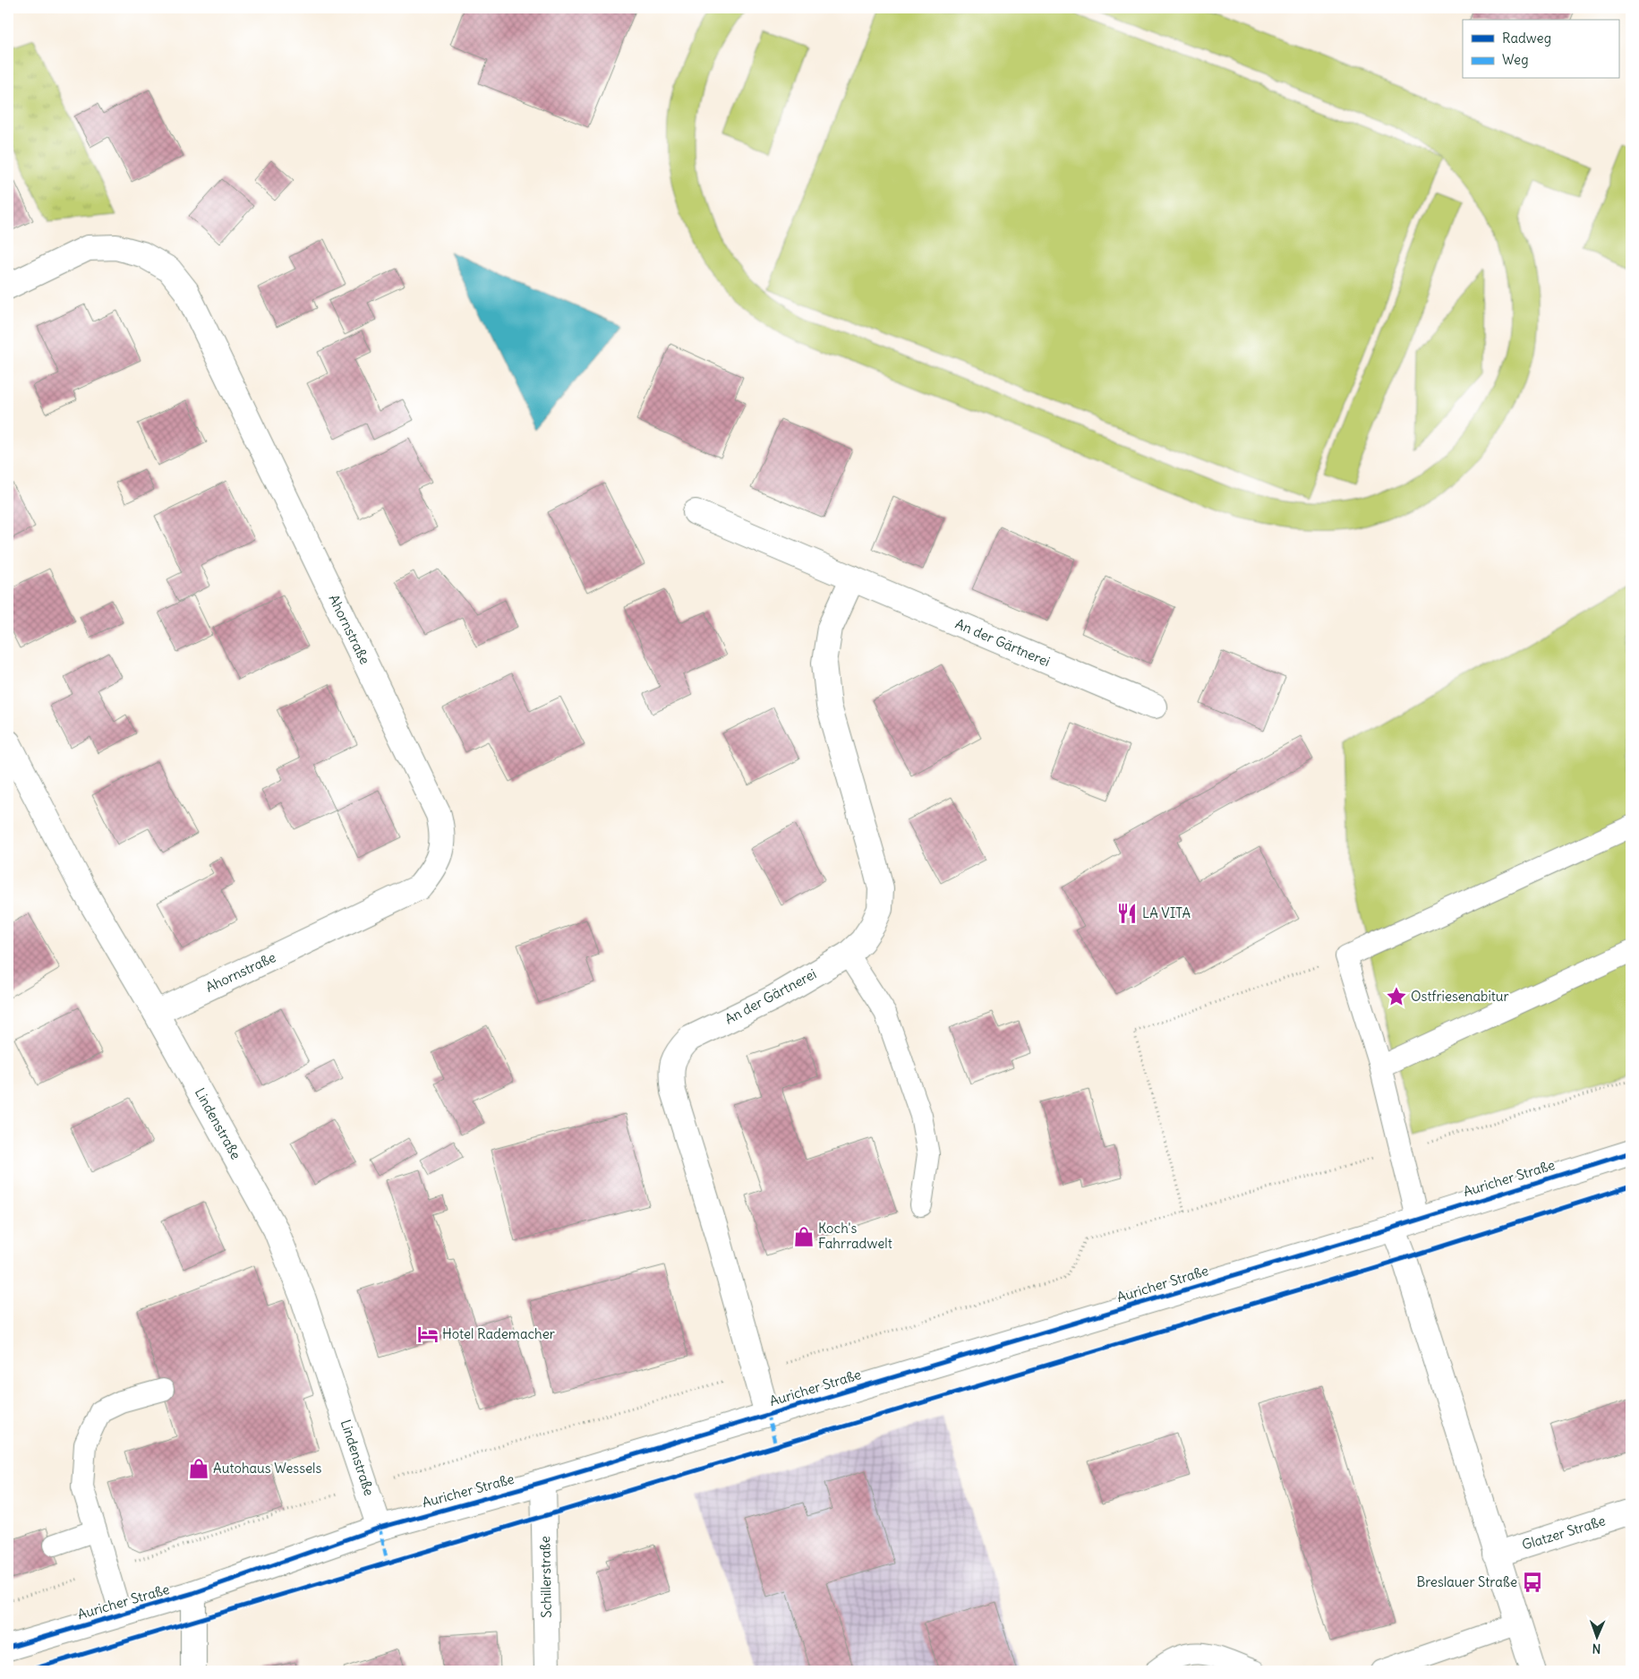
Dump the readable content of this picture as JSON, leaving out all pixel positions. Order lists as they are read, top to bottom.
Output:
{
  "streets": {
    "street": [
      "Ahornstraße",
      "An der Gärtnerei",
      "Lindenstraße",
      "Auricher Straße",
      "Glatzer Straße",
      "Schillerstraße"
    ]
  },
  "crossings": [
    ["Ahornstraße", "Lindenstraße"],
    ["An der Gärtnerei", "Auricher Straße"],
    ["Lindenstraße", "Auricher Straße"],
    ["Auricher Straße", "Schillerstraße"]
  ],
  "places": {
    "restaurant": ["LA VITA"],
    "place": ["Ostfriesenabitur"],
    "shop": ["Koch's Fahrradwelt", "Autohaus Wessels"],
    "hotel": ["Hotel Rademacher"],
    "bus stop": ["Breslauer Straße"]
  },
  "legend": ["Radweg", "Weg"],
  "north": "bottom"
}
